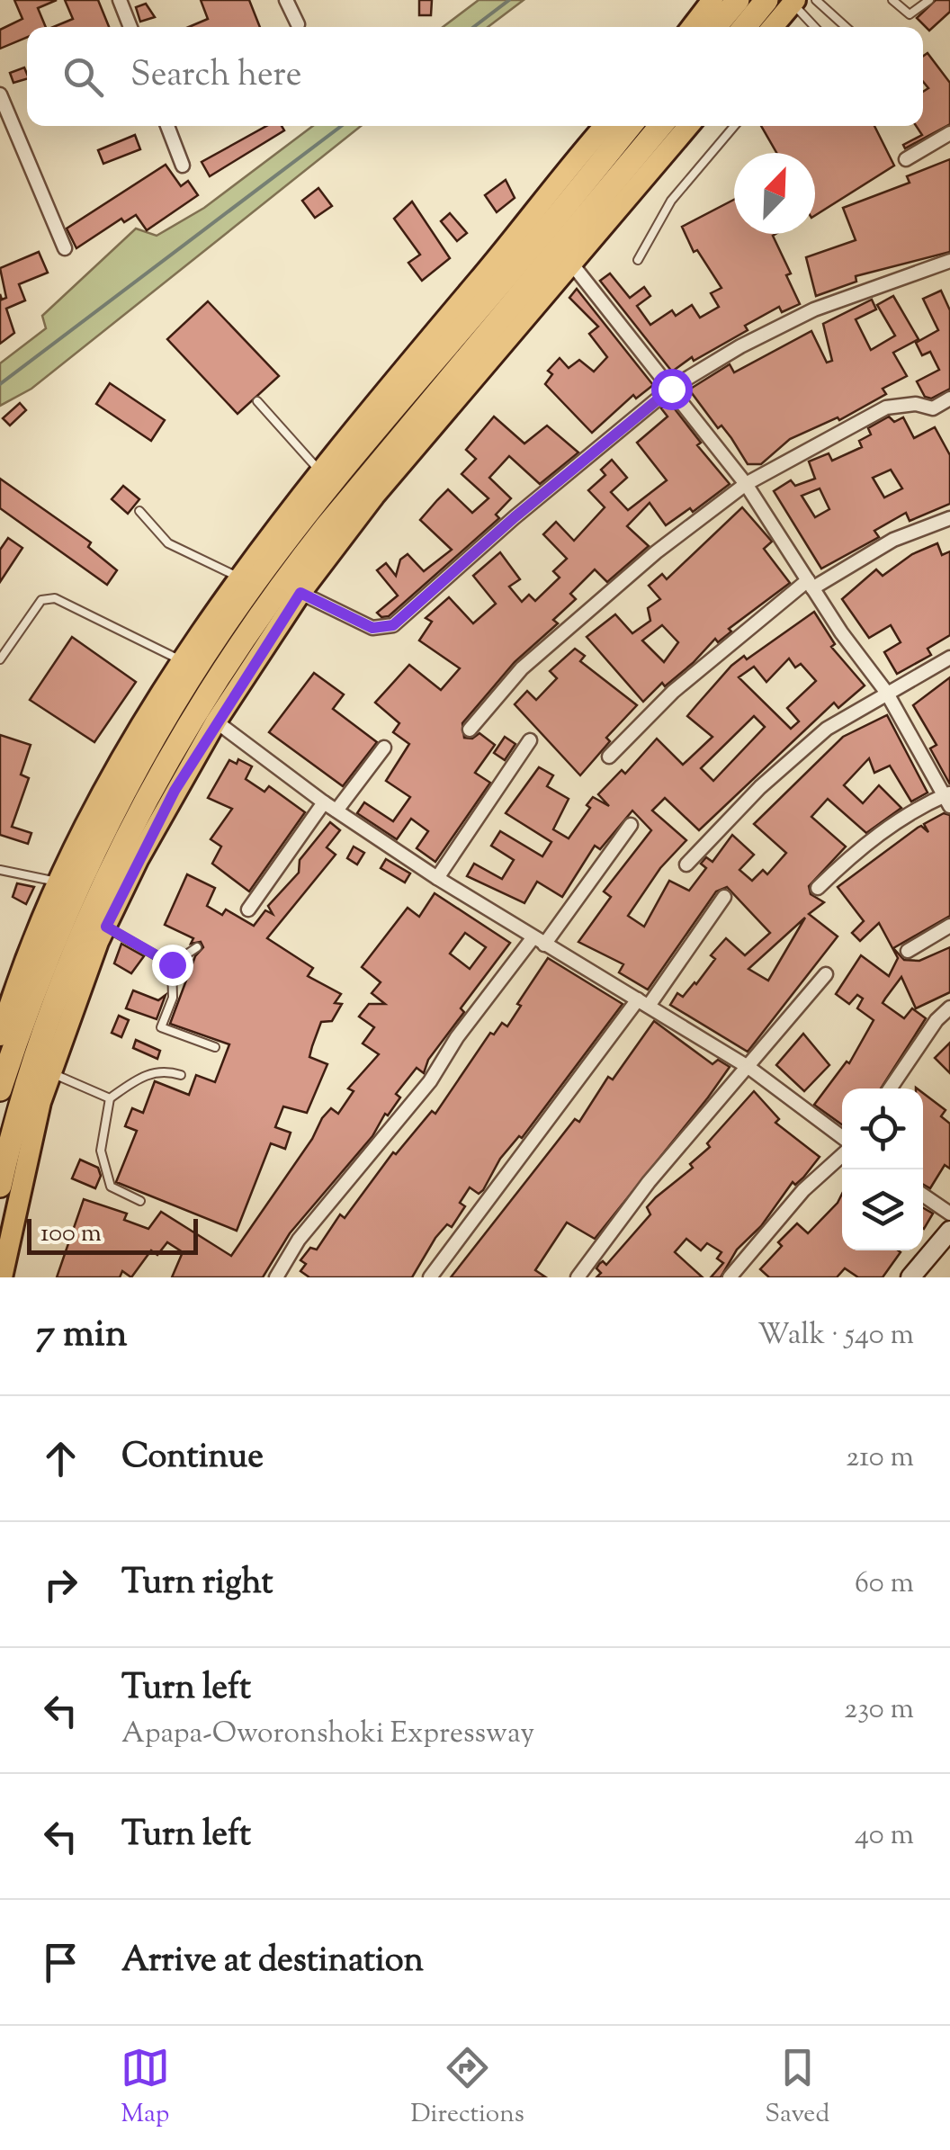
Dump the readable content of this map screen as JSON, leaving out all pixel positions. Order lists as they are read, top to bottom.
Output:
{
  "scale_bar": "100 m",
  "north": "top right",
  "page": {
    "search": "Search here",
    "scale": "100 m",
    "heading": ["7 min", "Walk · 540 m"],
    "list": [
      ["Continue", "210 m"],
      ["Turn right", "60 m"],
      ["Turn left", "Apapa-Oworonshoki Expressway", "230 m"],
      ["Turn left", "40 m"],
      "Arrive at destination"
    ],
    "nav": ["Map", "Directions", "Saved"]
  }
}
